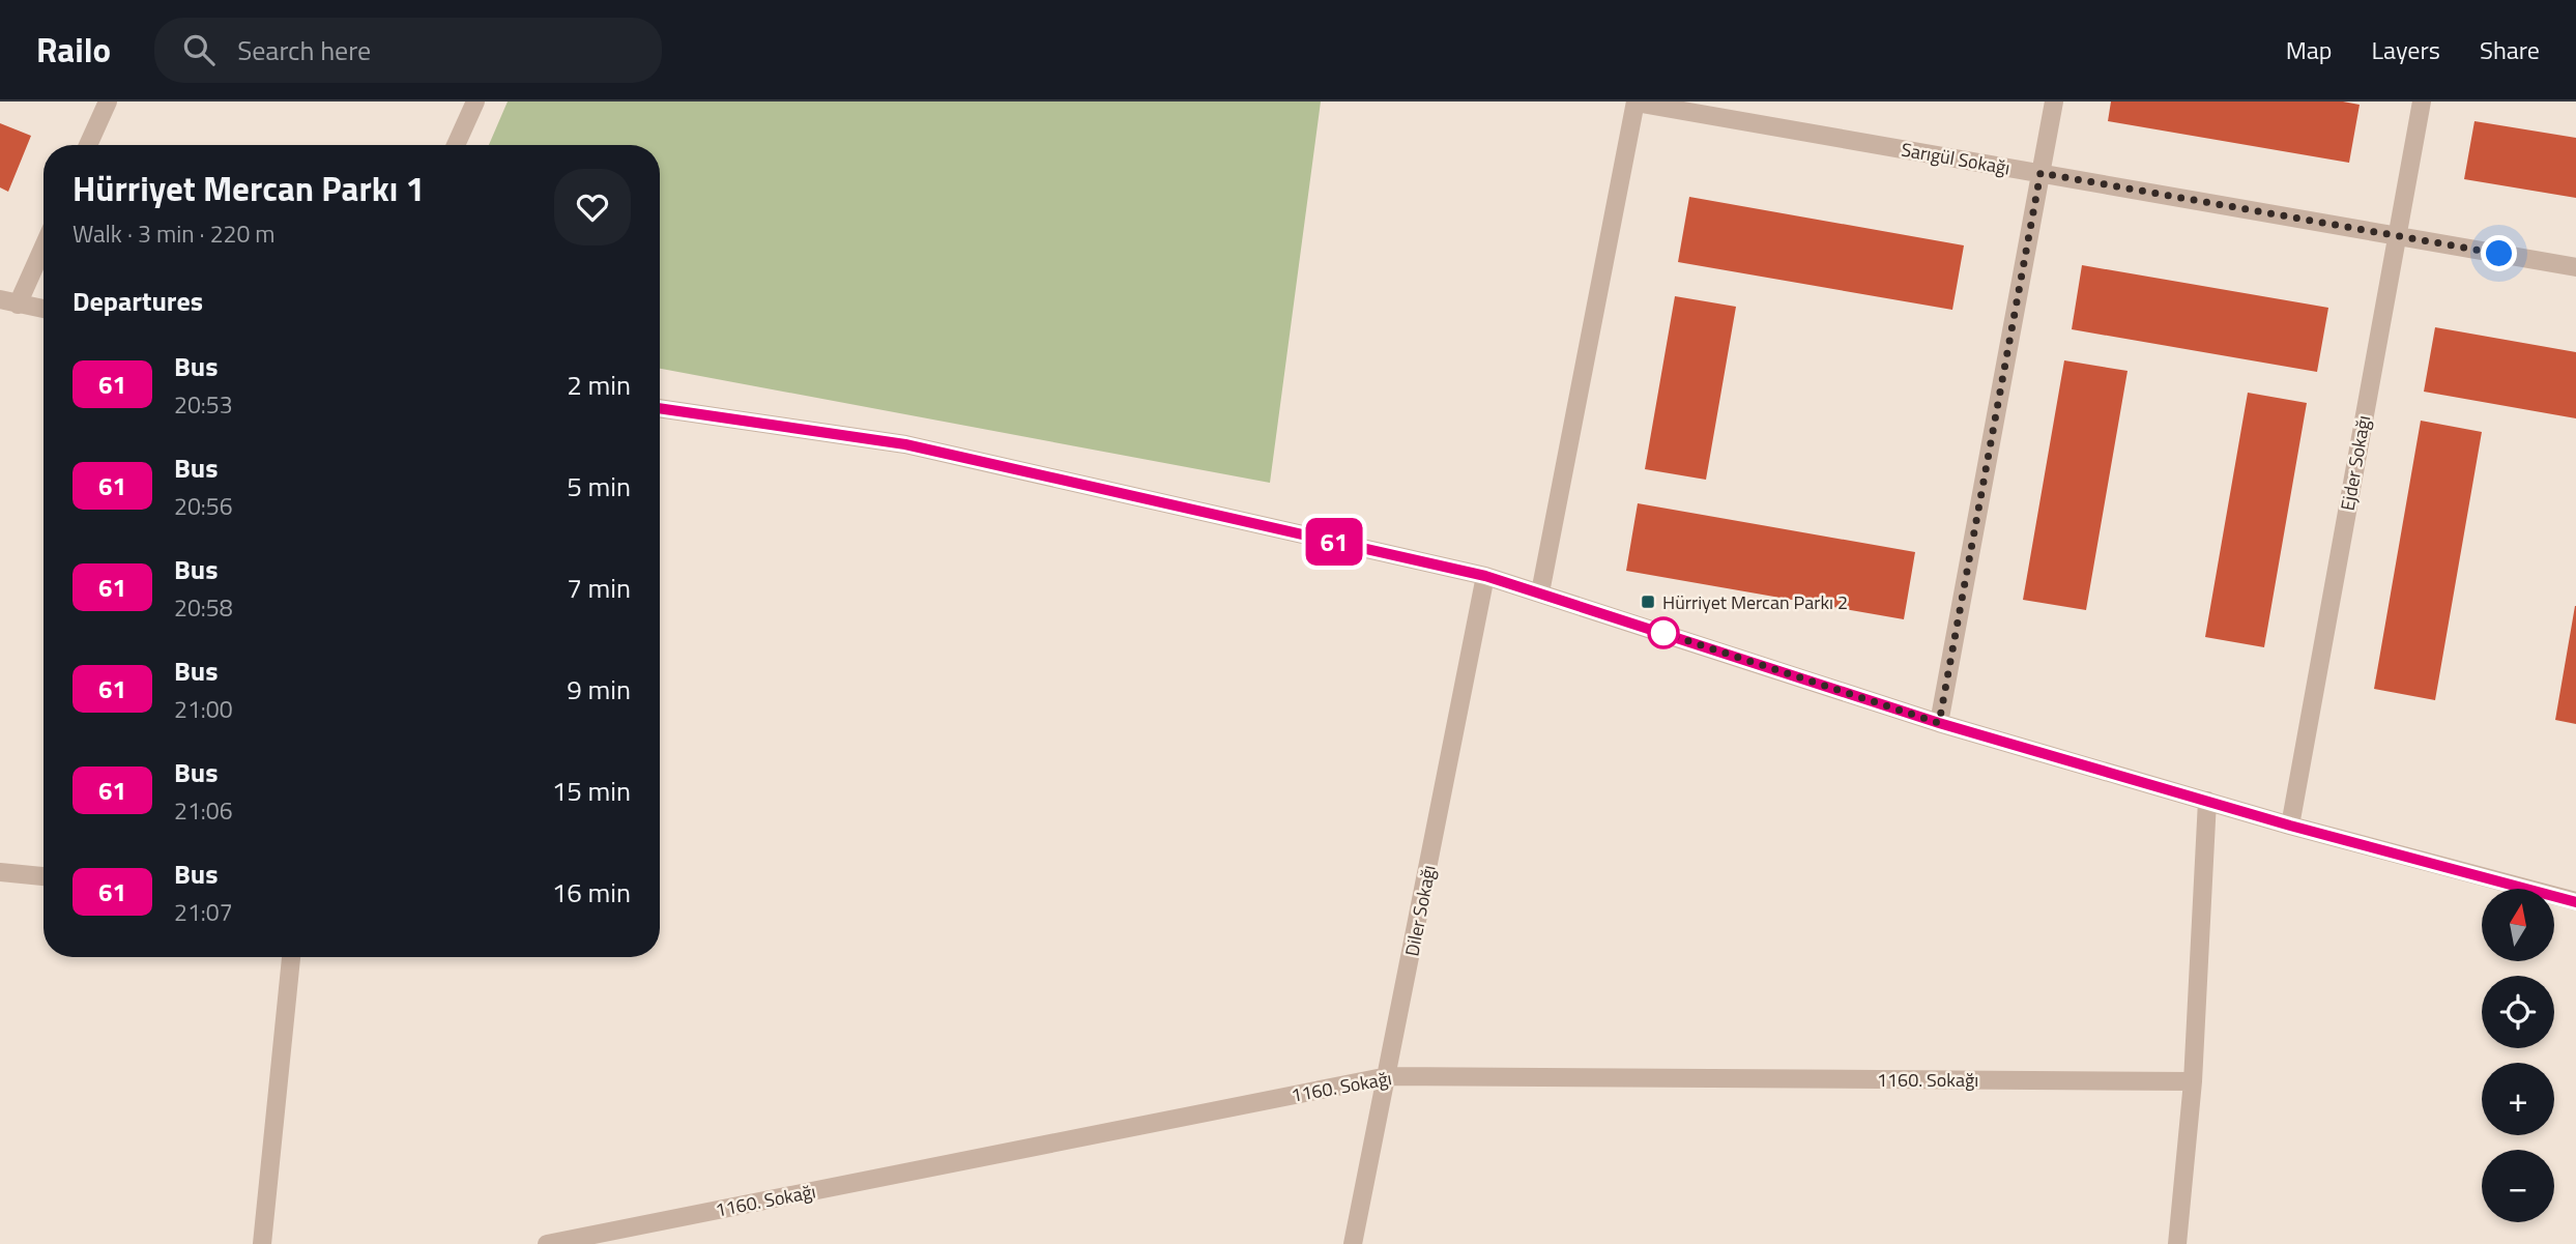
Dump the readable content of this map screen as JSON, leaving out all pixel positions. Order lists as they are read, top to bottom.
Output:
{
  "streets": {
    "street": [
      "Sarıgül Sokağı",
      "Ejder Sokağı",
      "Diler Sokağı",
      "1160. Sokağı"
    ]
  },
  "crossings": [
    ["Sarıgül Sokağı", "Ejder Sokağı"],
    ["Diler Sokağı", "1160. Sokağı"]
  ],
  "places": {
    "transit": ["Hürriyet Mercan Parkı 2"]
  },
  "lines": ["bus line 61"],
  "north": "top",
  "page": {
    "header": "Railo",
    "search": "Search here",
    "nav": ["Map", "Layers", "Share"],
    "on_map": "61",
    "heading": [
      ["Hürriyet Mercan Parkı 1", "Walk · 3 min · 220 m"],
      "Departures"
    ],
    "list": [
      {
        "mark": "61",
        "name": "Bus",
        "note": "20:53",
        "value": "2 min"
      },
      {
        "mark": "61",
        "name": "Bus",
        "note": "20:56",
        "value": "5 min"
      },
      {
        "mark": "61",
        "name": "Bus",
        "note": "20:58",
        "value": "7 min"
      },
      {
        "mark": "61",
        "name": "Bus",
        "note": "21:00",
        "value": "9 min"
      },
      {
        "mark": "61",
        "name": "Bus",
        "note": "21:06",
        "value": "15 min"
      },
      {
        "mark": "61",
        "name": "Bus",
        "note": "21:07",
        "value": "16 min"
      }
    ],
    "map_buttons": ["+", "−"]
  }
}
